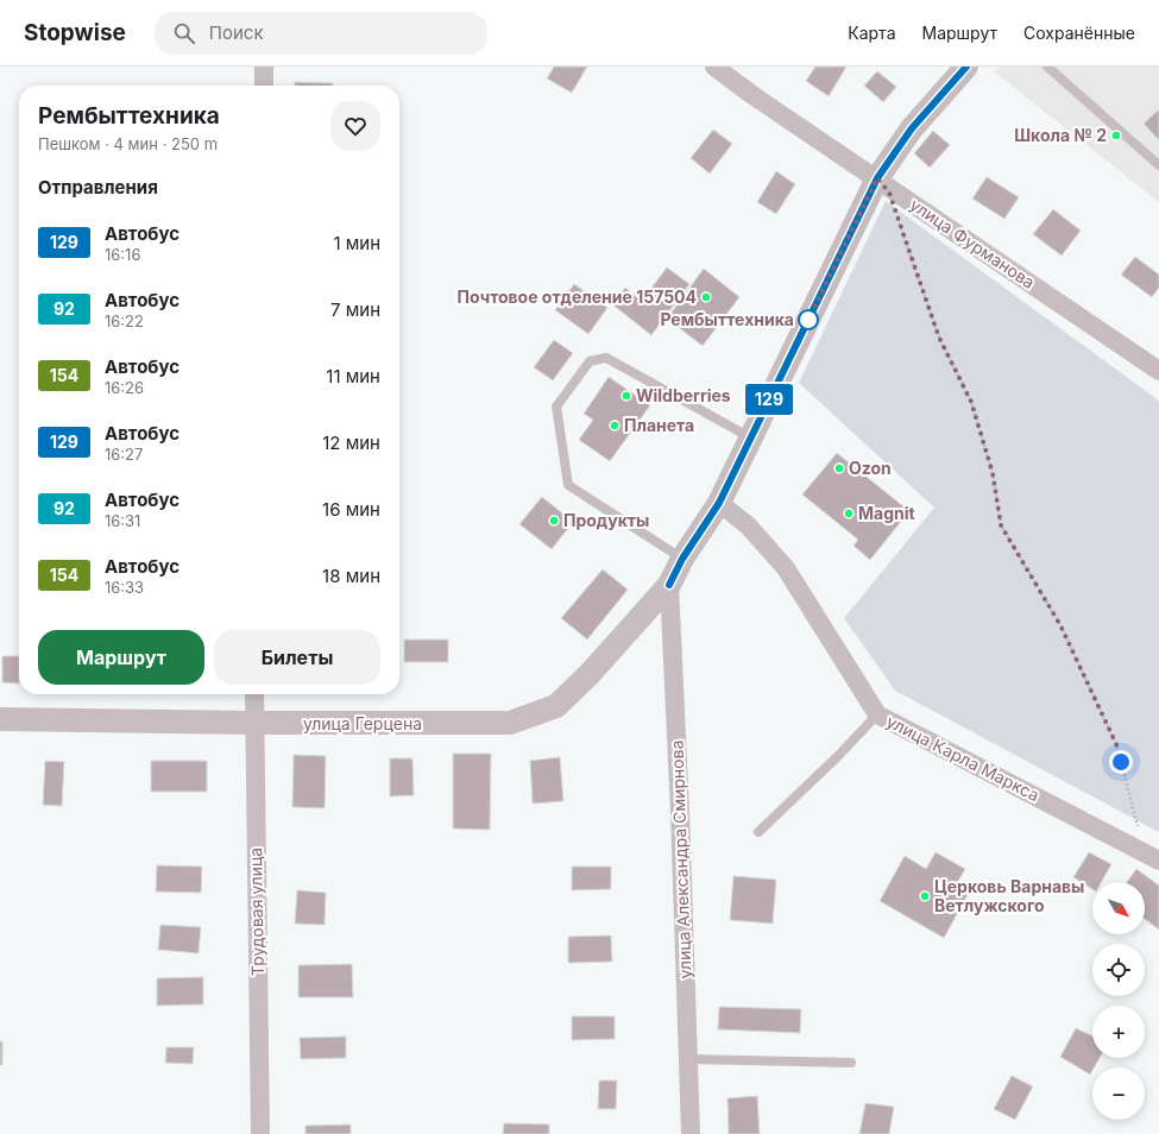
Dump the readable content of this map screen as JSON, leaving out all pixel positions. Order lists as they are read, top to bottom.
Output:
{
  "streets": {
    "street": [
      "улица Фурманова",
      "улица Герцена",
      "улица Карла Маркса",
      "улица Александра Смирнова",
      "Трудовая улица"
    ]
  },
  "crossings": [
    ["улица Фурманова", "улица Герцена"],
    ["улица Герцена", "улица Карла Маркса"],
    ["улица Герцена", "улица Александра Смирнова"],
    ["улица Герцена", "Трудовая улица"]
  ],
  "places": [
    "Школа № 2",
    "Почтовое отделение 157504",
    "Рембыттехника",
    "Wildberries",
    "Планета",
    "Ozon",
    "Magnit",
    "Продукты",
    "Церковь Варнавы Ветлужского"
  ],
  "lines": ["bus line 129"],
  "north": "bottom right",
  "page": {
    "header": "Stopwise",
    "search": "Поиск",
    "nav": ["Карта", "Маршрут", "Сохранённые"],
    "on_map": "129",
    "heading": [
      ["Рембыттехника", "Пешком · 4 мин · 250 m"],
      "Отправления"
    ],
    "list": [
      {
        "mark": "129",
        "name": "Автобус",
        "note": "16:16",
        "value": "1 мин"
      },
      {
        "mark": "92",
        "name": "Автобус",
        "note": "16:22",
        "value": "7 мин"
      },
      {
        "mark": "154",
        "name": "Автобус",
        "note": "16:26",
        "value": "11 мин"
      },
      {
        "mark": "129",
        "name": "Автобус",
        "note": "16:27",
        "value": "12 мин"
      },
      {
        "mark": "92",
        "name": "Автобус",
        "note": "16:31",
        "value": "16 мин"
      },
      {
        "mark": "154",
        "name": "Автобус",
        "note": "16:33",
        "value": "18 мин"
      }
    ],
    "buttons": ["Маршрут", "Билеты"],
    "map_buttons": ["+", "−"]
  }
}
